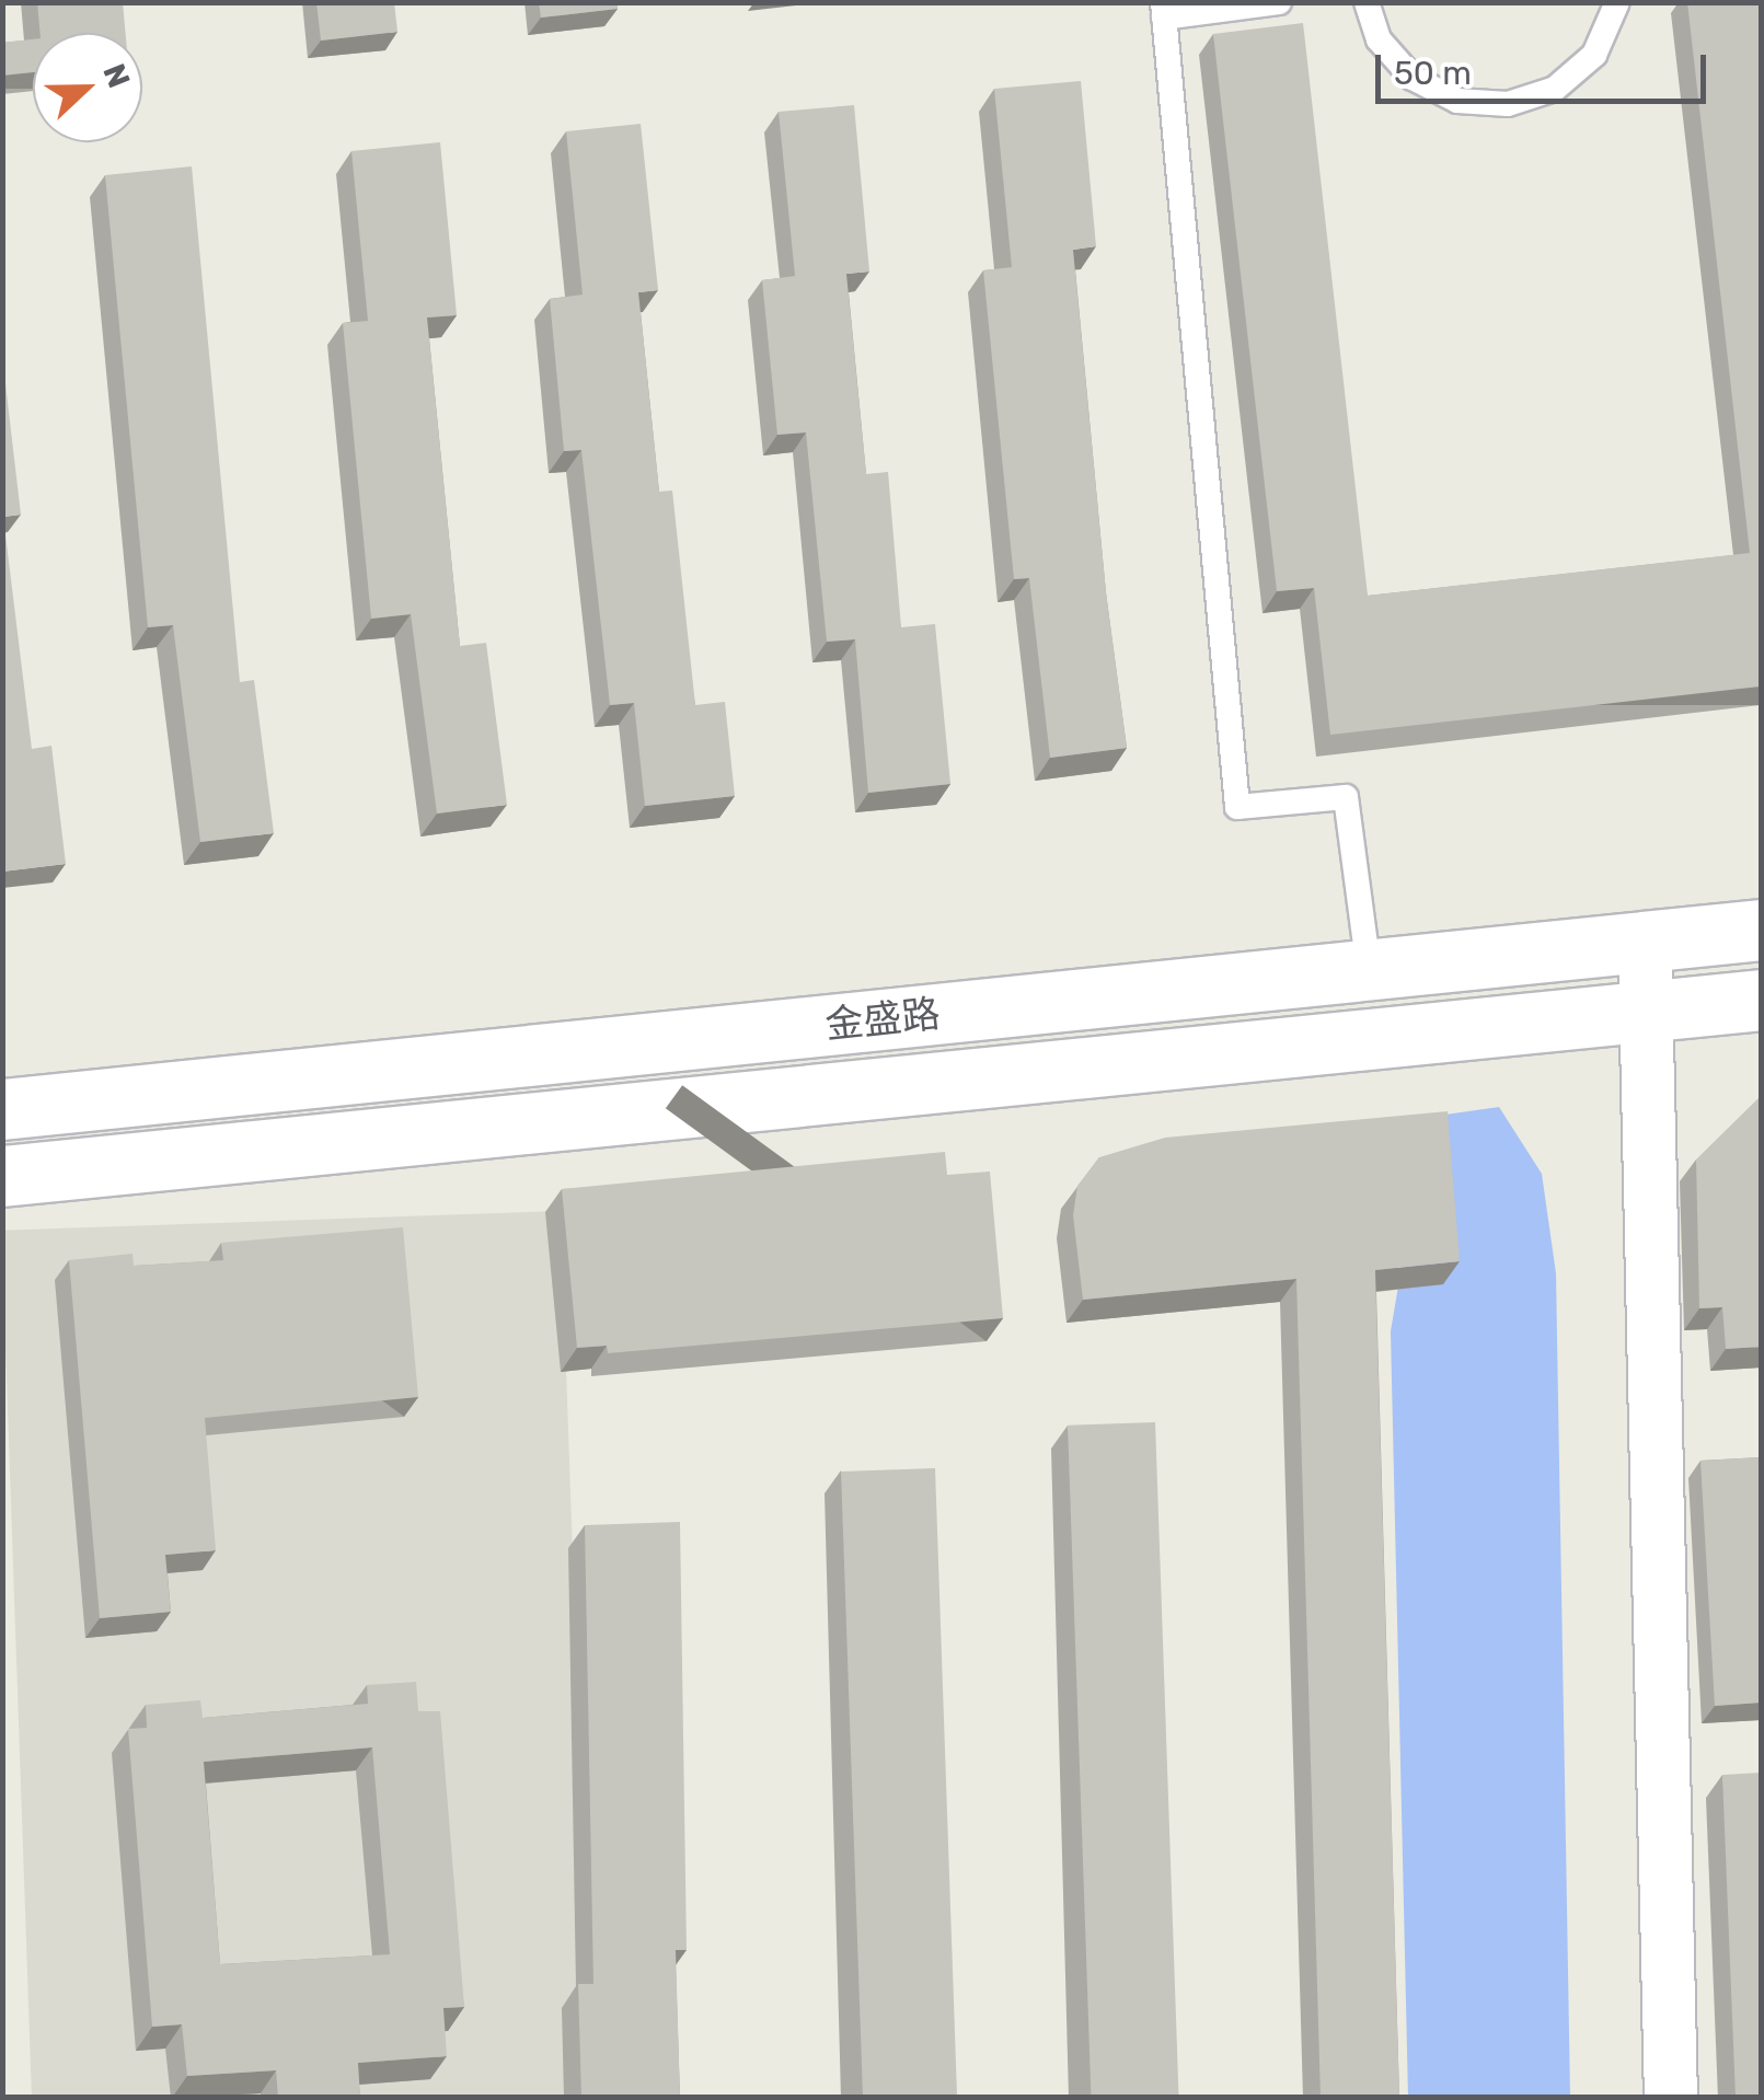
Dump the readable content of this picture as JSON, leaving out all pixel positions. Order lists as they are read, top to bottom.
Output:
{
  "streets": {
    "street": ["金盛路"]
  },
  "scale_bar": "50 m",
  "north": "right"
}
